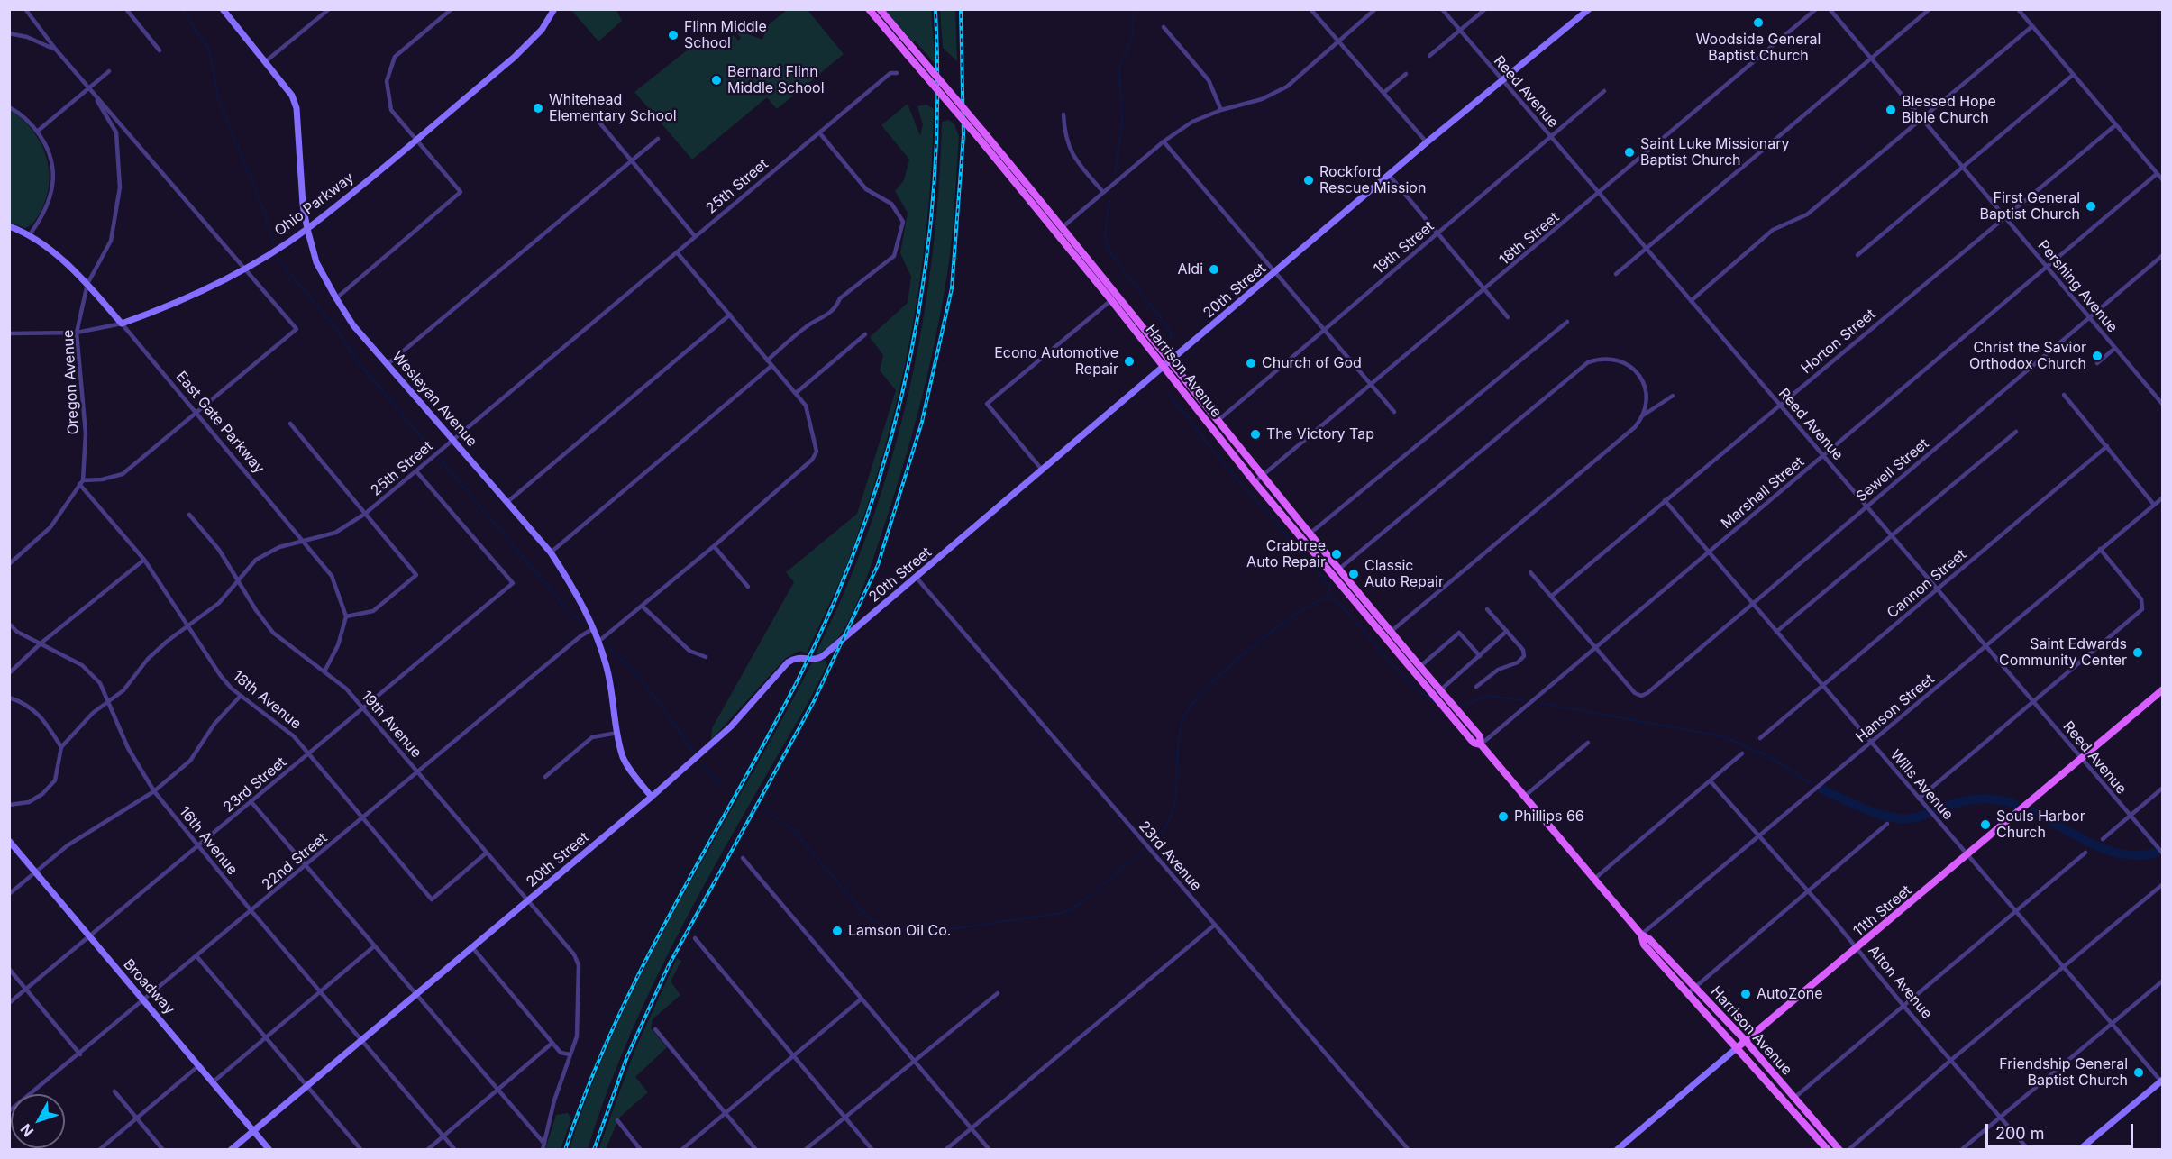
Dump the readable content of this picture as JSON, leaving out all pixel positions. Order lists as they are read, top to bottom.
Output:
{
  "streets": {
    "main road": ["Harrison Avenue", "11th Street"],
    "street": [
      "Reed Avenue",
      "25th Street",
      "Ohio Parkway",
      "18th Street",
      "19th Street",
      "Pershing Avenue",
      "20th Street",
      "Horton Street",
      "Oregon Avenue",
      "Wesleyan Avenue",
      "East Gate Parkway",
      "Sewell Street",
      "Marshall Street",
      "Cannon Street",
      "18th Avenue",
      "Hanson Street",
      "19th Avenue",
      "23rd Street",
      "Wills Avenue",
      "16th Avenue",
      "23rd Avenue",
      "22nd Street",
      "Alton Avenue",
      "Broadway"
    ]
  },
  "crossings": [
    ["Reed Avenue", "18th Street"],
    ["Reed Avenue", "19th Street"],
    ["Reed Avenue", "20th Street"],
    ["Reed Avenue", "Horton Street"],
    ["Reed Avenue", "Sewell Street"],
    ["Reed Avenue", "Marshall Street"],
    ["Reed Avenue", "Cannon Street"],
    ["Reed Avenue", "Hanson Street"],
    ["Reed Avenue", "11th Street"],
    ["25th Street", "Wesleyan Avenue"],
    ["25th Street", "East Gate Parkway"],
    ["25th Street", "18th Avenue"],
    ["25th Street", "19th Avenue"],
    ["25th Street", "23rd Street"],
    ["25th Street", "16th Avenue"],
    ["Ohio Parkway", "Oregon Avenue"],
    ["Ohio Parkway", "Wesleyan Avenue"],
    ["Ohio Parkway", "East Gate Parkway"],
    ["18th Street", "Harrison Avenue"],
    ["19th Street", "Harrison Avenue"],
    ["Pershing Avenue", "Horton Street"],
    ["Pershing Avenue", "Sewell Street"],
    ["Pershing Avenue", "Marshall Street"],
    ["20th Street", "Harrison Avenue"],
    ["20th Street", "Wesleyan Avenue"],
    ["20th Street", "19th Avenue"],
    ["20th Street", "16th Avenue"],
    ["20th Street", "23rd Avenue"],
    ["20th Street", "Broadway"],
    ["Horton Street", "Wills Avenue"],
    ["Harrison Avenue", "Marshall Street"],
    ["Harrison Avenue", "Hanson Street"],
    ["Harrison Avenue", "11th Street"],
    ["Oregon Avenue", "East Gate Parkway"],
    ["Oregon Avenue", "18th Avenue"],
    ["Wesleyan Avenue", "22nd Street"],
    ["Sewell Street", "Marshall Street"],
    ["Sewell Street", "Wills Avenue"],
    ["Marshall Street", "Wills Avenue"],
    ["Cannon Street", "Wills Avenue"],
    ["18th Avenue", "19th Avenue"],
    ["18th Avenue", "23rd Street"],
    ["18th Avenue", "22nd Street"],
    ["Hanson Street", "Wills Avenue"],
    ["Hanson Street", "Alton Avenue"],
    ["19th Avenue", "23rd Street"],
    ["19th Avenue", "22nd Street"],
    ["23rd Street", "16th Avenue"],
    ["23rd Street", "Broadway"],
    ["Wills Avenue", "11th Street"],
    ["16th Avenue", "22nd Street"],
    ["22nd Street", "Broadway"],
    ["11th Street", "Alton Avenue"]
  ],
  "places": [
    "Woodside General Baptist Church",
    "Flinn Middle School",
    "Bernard Flinn Middle School",
    "Whitehead Elementary School",
    "Blessed Hope Bible Church",
    "Saint Luke Missionary Baptist Church",
    "Rockford Rescue Mission",
    "First General Baptist Church",
    "Aldi",
    "Christ the Savior Orthodox Church",
    "Econo Automotive Repair",
    "Church of God",
    "The Victory Tap",
    "Crabtree Auto Repair",
    "Classic Auto Repair",
    "Saint Edwards Community Center",
    "Phillips 66",
    "Souls Harbor Church",
    "Lamson Oil Co.",
    "AutoZone",
    "Friendship General Baptist Church"
  ],
  "scale_bar": "200 m",
  "north": "bottom left"
}
